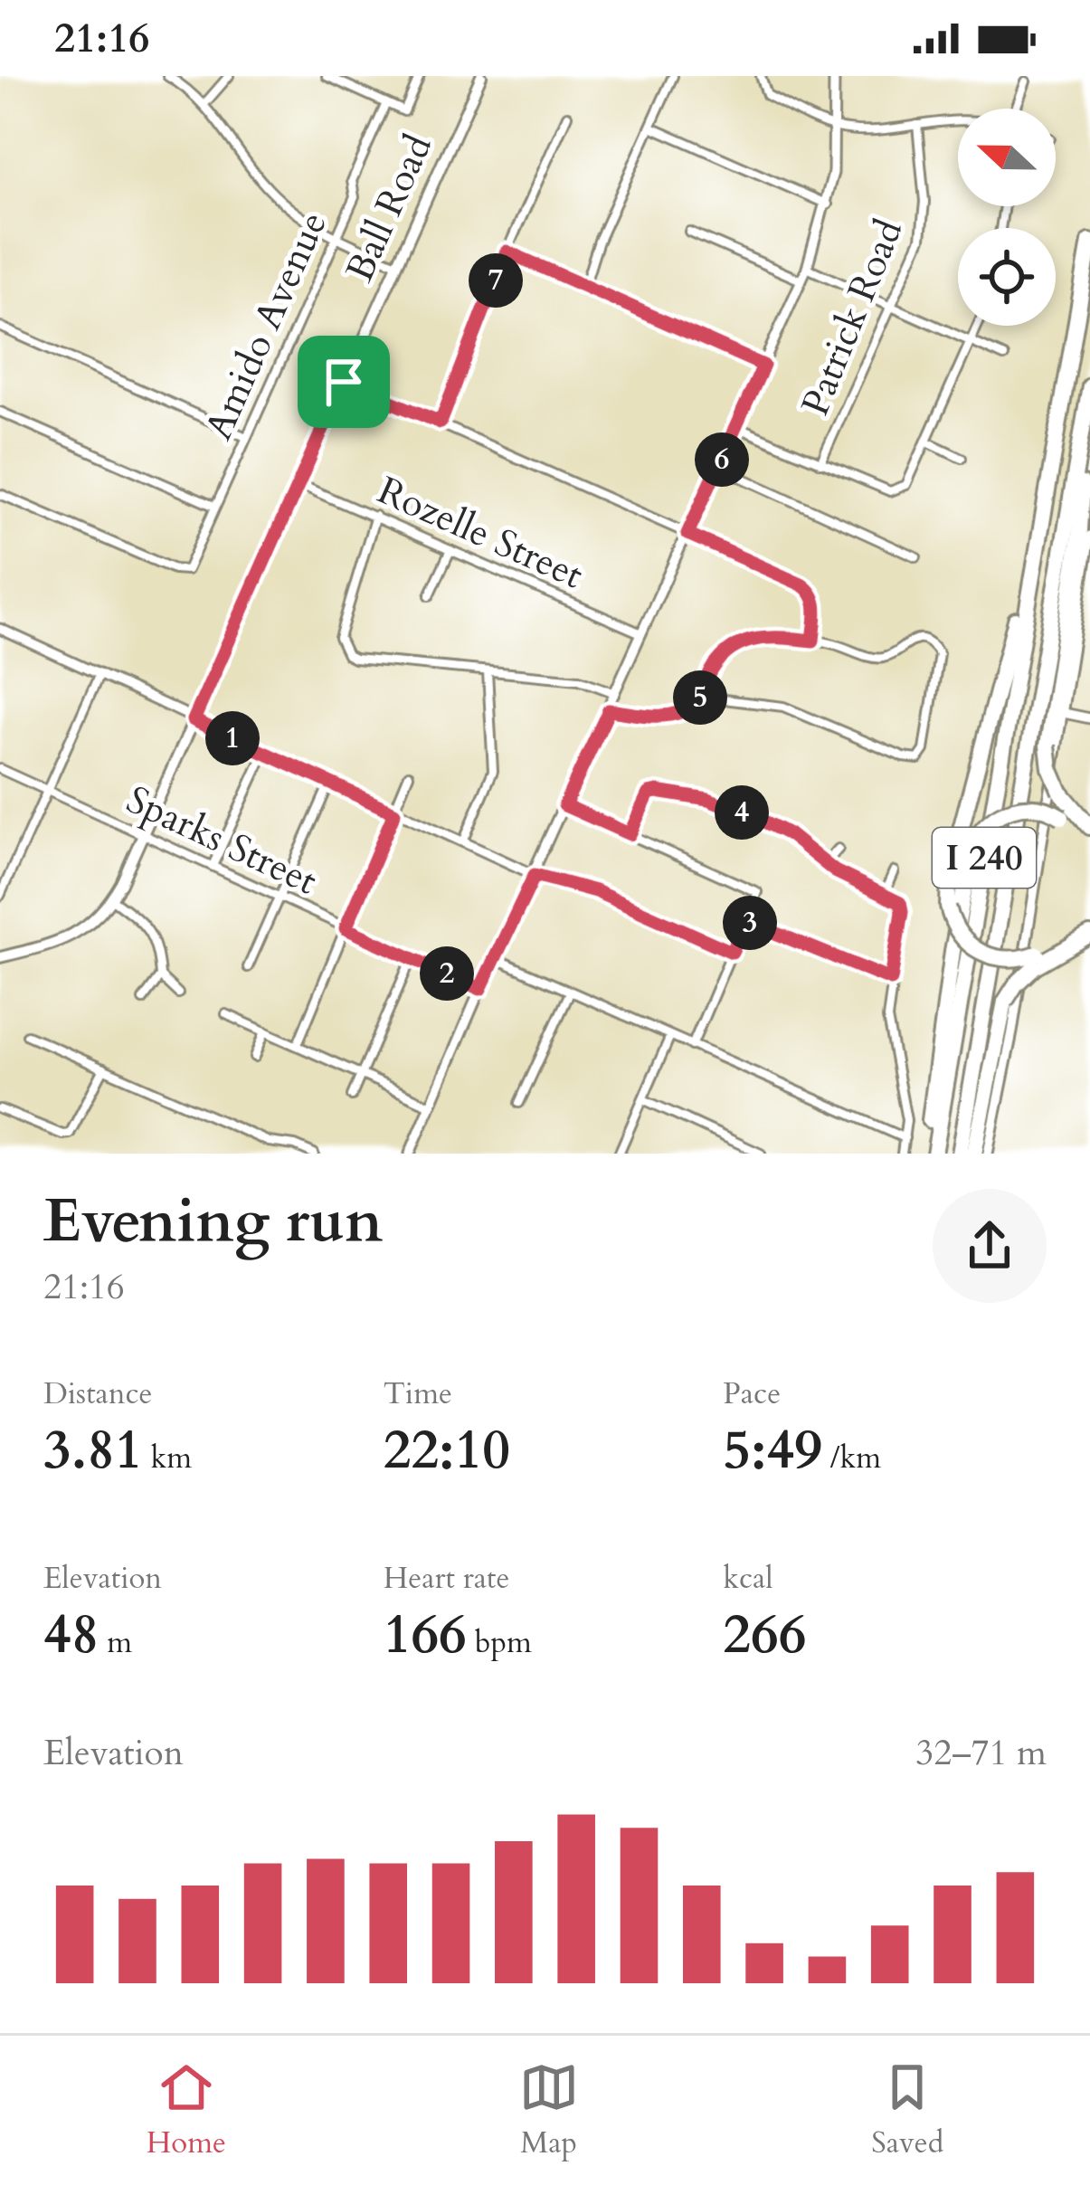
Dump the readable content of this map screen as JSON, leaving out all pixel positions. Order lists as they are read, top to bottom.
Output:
{
  "streets": {
    "highway": ["I 240"],
    "main road": ["Ball Road"],
    "street": [
      "Patrick Road",
      "Amido Avenue",
      "Rozelle Street",
      "Sparks Street"
    ]
  },
  "crossings": [
    ["Ball Road", "Rozelle Street"],
    ["Ball Road", "Sparks Street"]
  ],
  "north": "left",
  "page": {
    "status": "21:16",
    "pins": [
      "7",
      "6",
      "5",
      "1",
      "4",
      "3",
      "2"
    ],
    "heading": ["Evening run", "21:16"],
    "stats": [
      ["Distance", "3.81 km"],
      ["Time", "22:10"],
      ["Pace", "5:49 /km"],
      ["Elevation", "48 m"],
      ["Heart rate", "166 bpm"],
      ["kcal", "266"]
    ],
    "chart": ["Elevation", "32–71 m"],
    "tabs": ["Home", "Map", "Saved"]
  }
}
